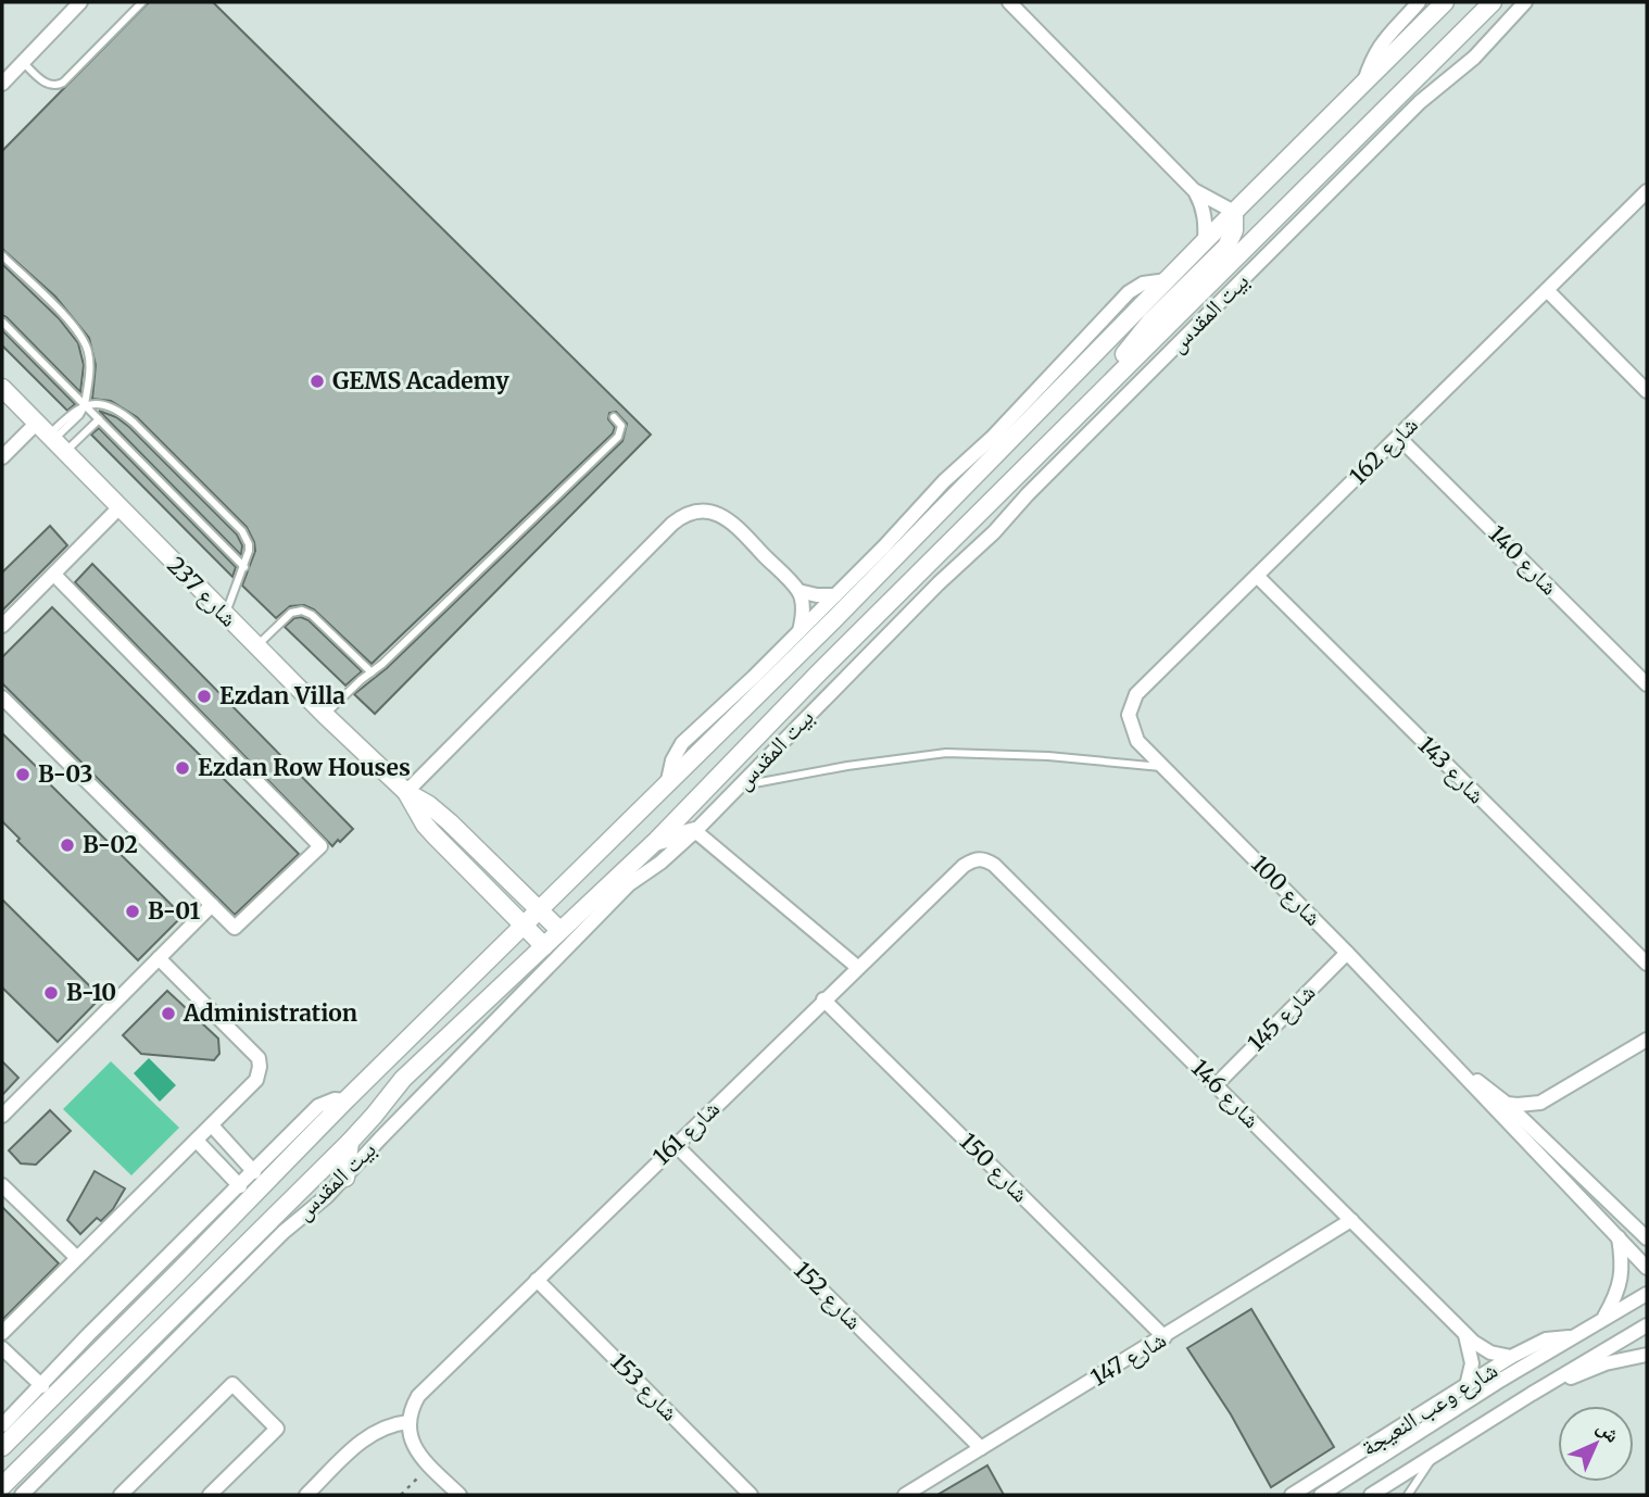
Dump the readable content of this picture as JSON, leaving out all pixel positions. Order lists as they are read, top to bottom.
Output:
{
  "streets": {
    "street": [
      "بيت المقدس",
      "شارع 162",
      "شارع 140",
      "شارع 237",
      "شارع 143",
      "شارع 100",
      "شارع 145",
      "شارع 146",
      "شارع 161",
      "شارع 150",
      "شارع 152",
      "شارع 147",
      "شارع 153",
      "شارع وعب النعيجة"
    ]
  },
  "crossings": [
    ["بيت المقدس", "شارع 237"],
    ["شارع 162", "شارع 140"],
    ["شارع 162", "شارع 143"],
    ["شارع 162", "شارع 100"],
    ["شارع 100", "شارع 145"],
    ["شارع 145", "شارع 146"],
    ["شارع 146", "شارع 161"],
    ["شارع 146", "شارع 147"],
    ["شارع 146", "شارع وعب النعيجة"],
    ["شارع 161", "شارع 150"],
    ["شارع 161", "شارع 152"],
    ["شارع 161", "شارع 153"],
    ["شارع 150", "شارع 147"],
    ["شارع 152", "شارع 147"]
  ],
  "places": [
    "GEMS Academy",
    "Ezdan Villa",
    "Ezdan Row Houses",
    "B-03",
    "B-02",
    "B-01",
    "B-10",
    "Administration"
  ],
  "north": "top right"
}
